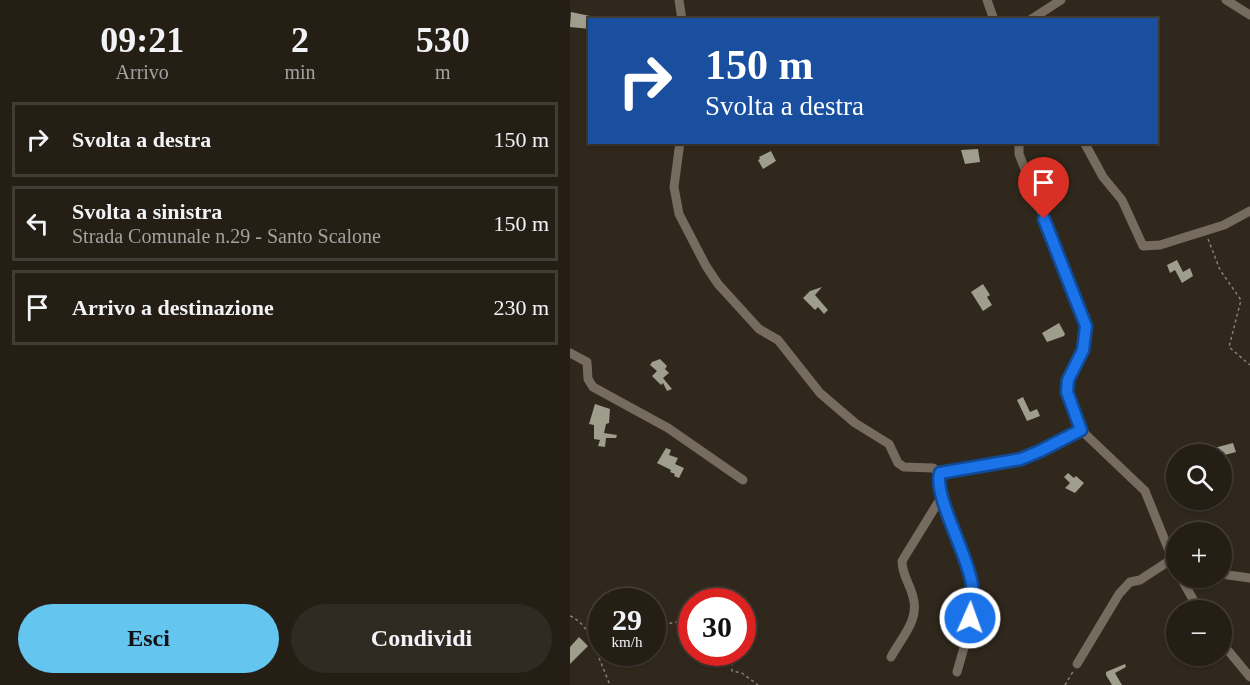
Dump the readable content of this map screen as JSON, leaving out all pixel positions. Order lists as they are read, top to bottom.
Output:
{
  "page": {
    "eta": [
      "09:21",
      "Arrivo",
      "2",
      "min",
      "530",
      "m"
    ],
    "turn": ["150 m", "Svolta a destra"],
    "list": [
      {
        "name": "Svolta a destra",
        "value": "150 m"
      },
      {
        "name": "Svolta a sinistra",
        "note": "Strada Comunale n.29 - Santo Scalone",
        "value": "150 m"
      },
      {
        "name": "Arrivo a destinazione",
        "value": "230 m"
      }
    ],
    "map_buttons": ["+", "−"],
    "speed": "29 km/h",
    "limit": "30",
    "buttons": ["Esci", "Condividi"]
  }
}
